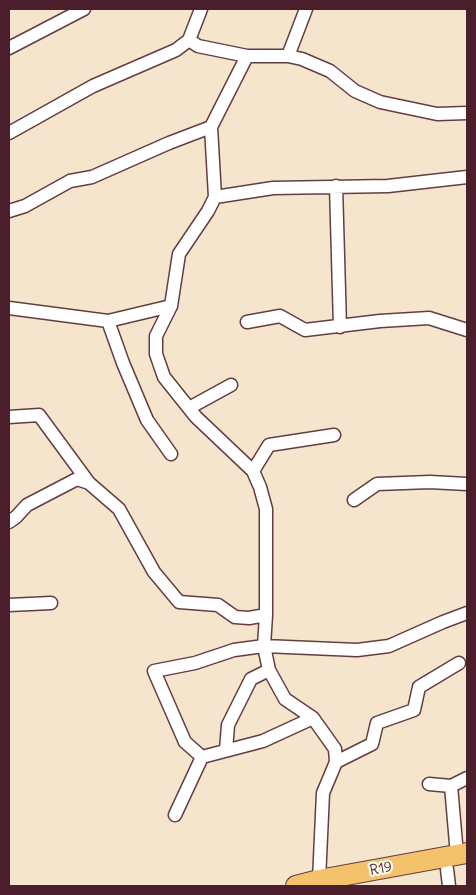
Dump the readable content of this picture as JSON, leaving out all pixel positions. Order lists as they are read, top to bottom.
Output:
{
  "streets": {
    "main road": ["R19"]
  }
}
